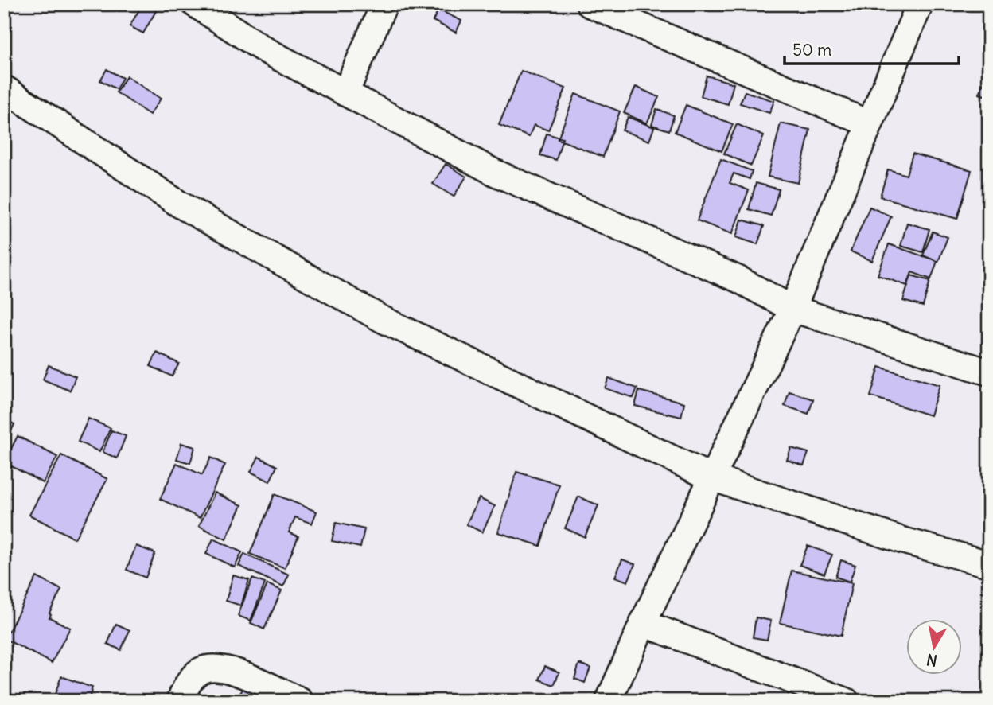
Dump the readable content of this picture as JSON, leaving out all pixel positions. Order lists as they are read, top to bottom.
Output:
{
  "scale_bar": "50 m",
  "north": "bottom"
}
